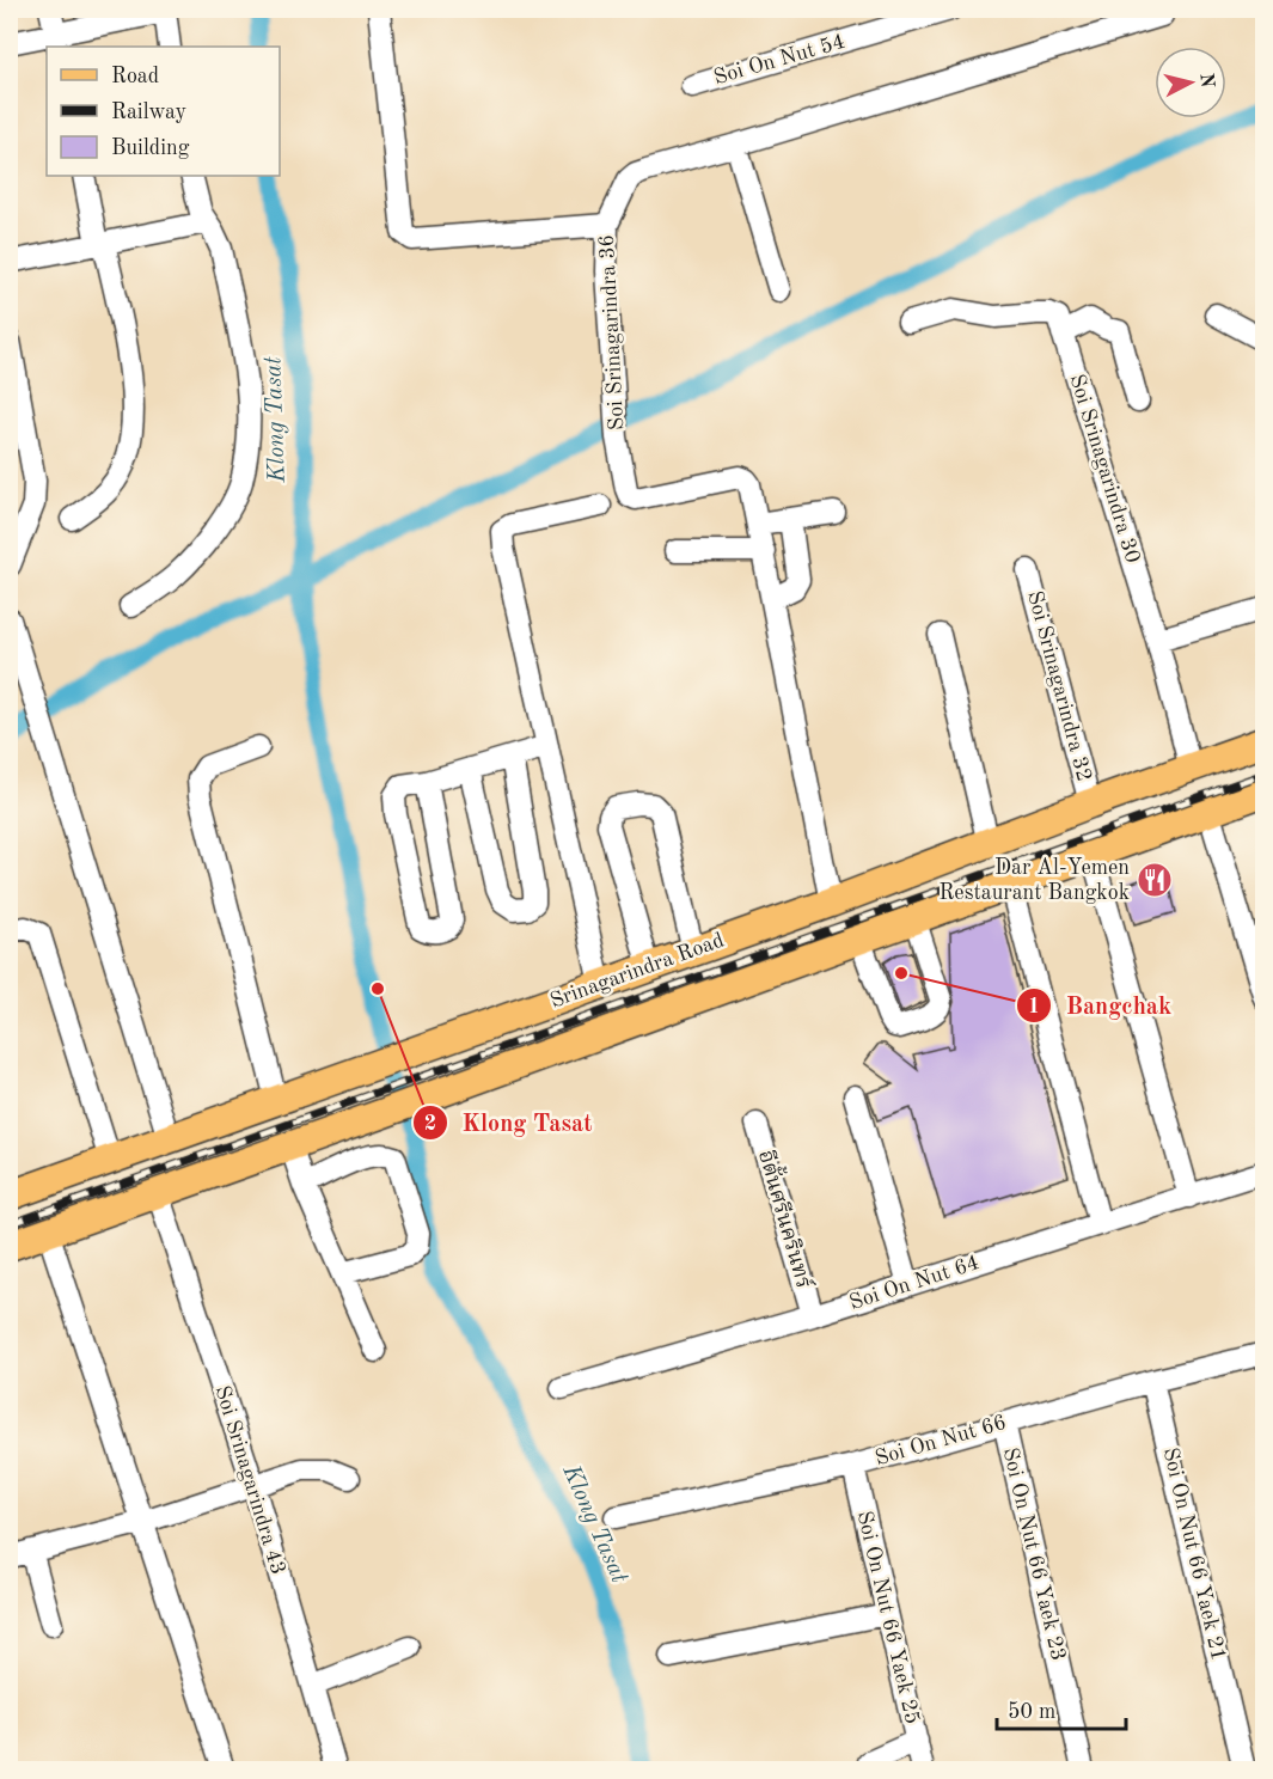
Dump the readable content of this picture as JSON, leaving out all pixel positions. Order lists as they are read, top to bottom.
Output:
{
  "streets": {
    "main road": ["Srinagarindra Road"],
    "street": [
      "Soi On Nut 54",
      "Soi Srinagarindra 36",
      "Soi Srinagarindra 30",
      "Soi Srinagarindra 32",
      "อีตั้นศรีนครินทร์",
      "Soi On Nut 64",
      "Soi On Nut 66",
      "Soi Srinagarindra 43",
      "Soi On Nut 66 Yaek 23",
      "Soi On Nut 66 Yaek 21",
      "Soi On Nut 66 Yaek 25"
    ]
  },
  "crossings": [
    ["Soi Srinagarindra 36", "Srinagarindra Road"],
    ["Soi Srinagarindra 30", "Srinagarindra Road"],
    ["Soi Srinagarindra 32", "Srinagarindra Road"],
    ["อีตั้นศรีนครินทร์", "Soi On Nut 64"],
    ["Soi On Nut 66", "Soi On Nut 66 Yaek 23"],
    ["Soi On Nut 66", "Soi On Nut 66 Yaek 21"],
    ["Soi On Nut 66", "Soi On Nut 66 Yaek 25"]
  ],
  "water": ["Klong Tasat"],
  "places": {
    "restaurant": ["Dar Al-Yemen Restaurant Bangkok"],
    "other": ["Bangchak", "Klong Tasat"]
  },
  "legend": ["Road", "Railway", "Building"],
  "scale_bar": "50 m",
  "north": "right"
}
